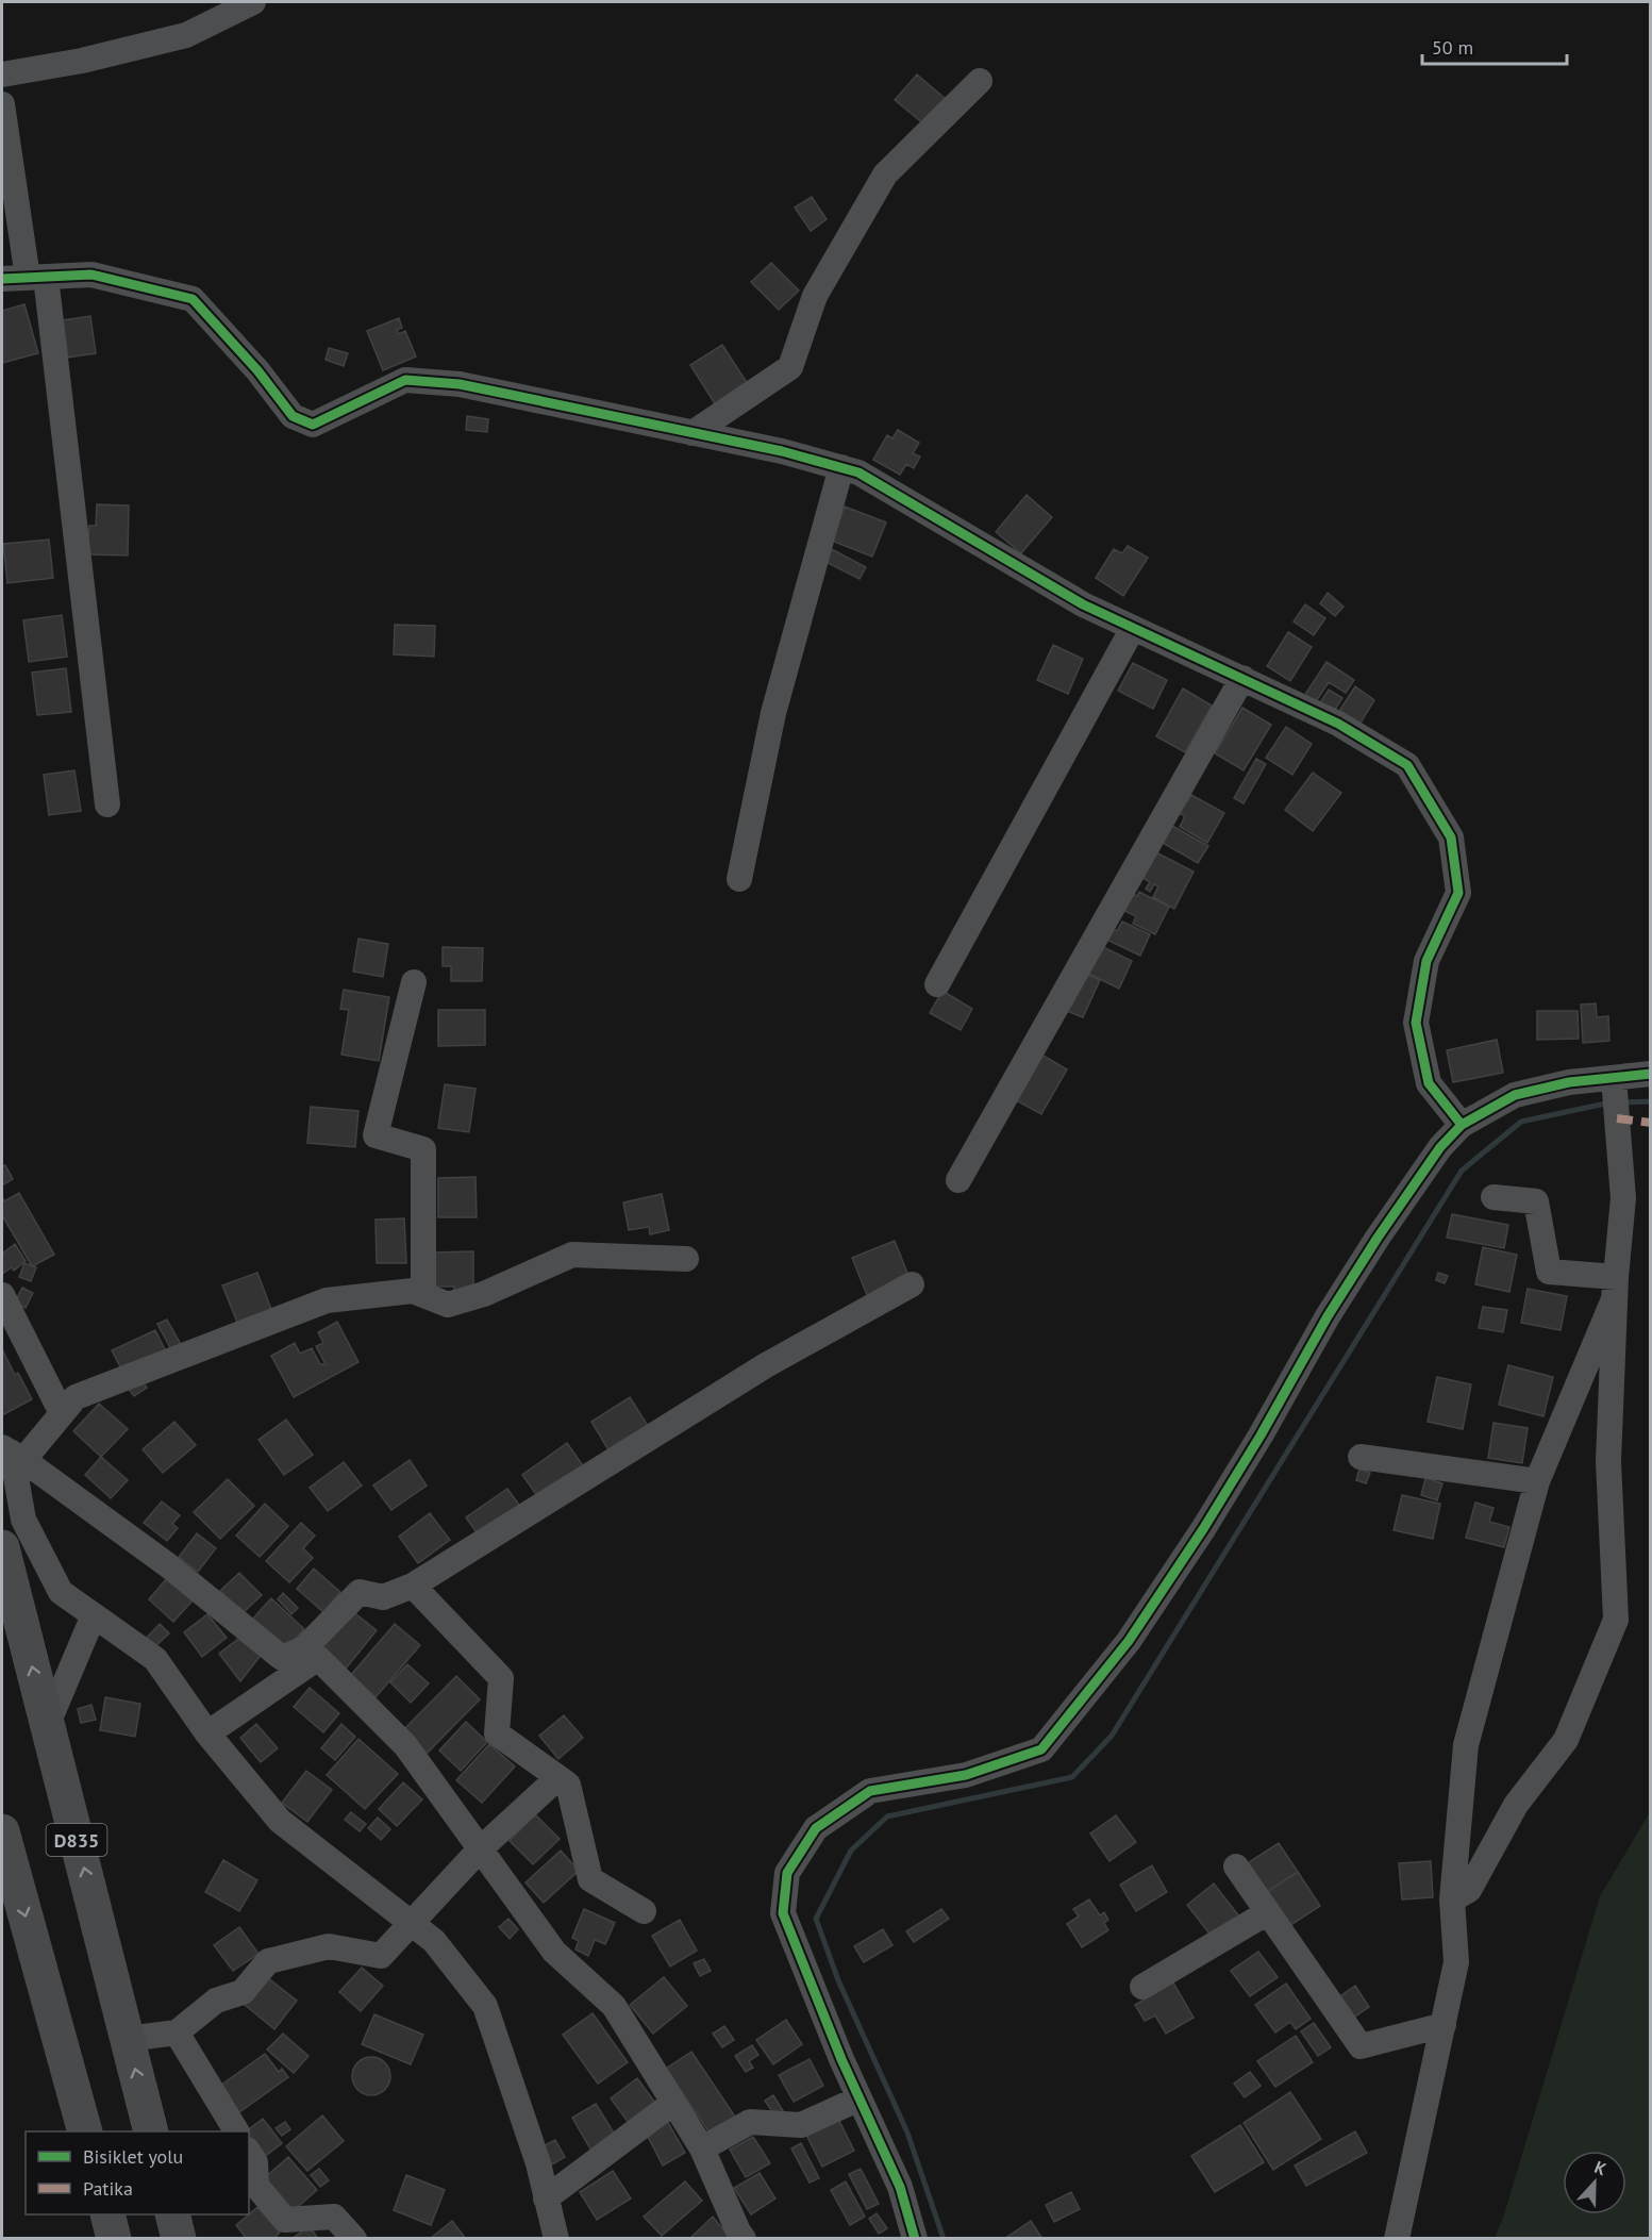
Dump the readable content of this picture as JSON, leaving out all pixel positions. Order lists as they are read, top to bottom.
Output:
{
  "streets": {
    "highway": ["D835"]
  },
  "legend": ["Bisiklet yolu", "Patika"],
  "scale_bar": "50 m",
  "north": "top"
}
